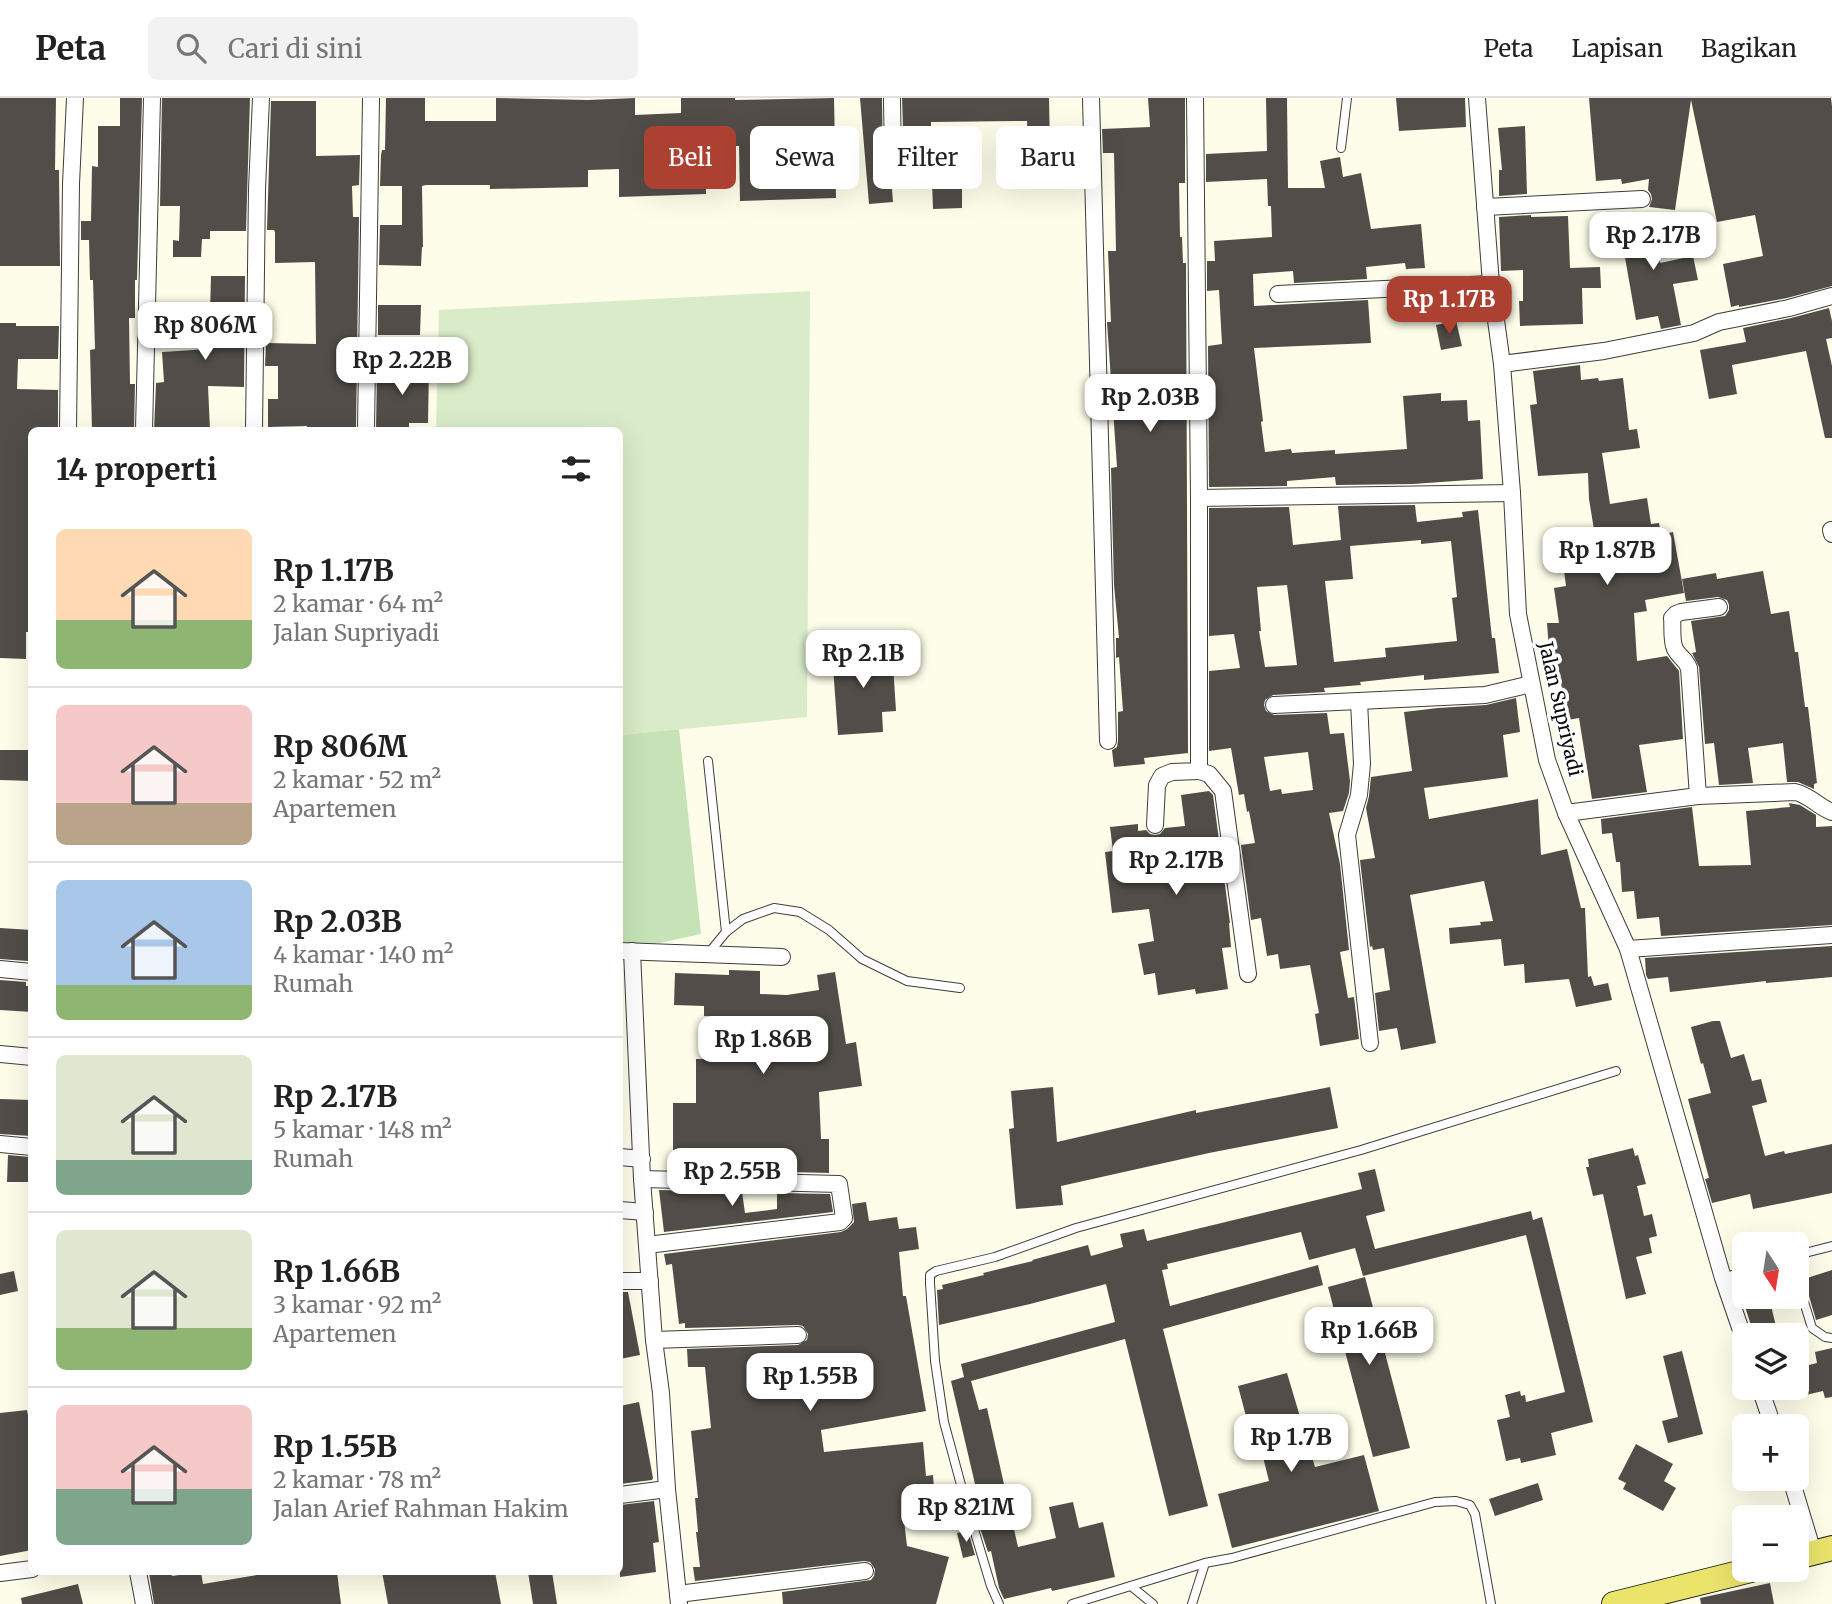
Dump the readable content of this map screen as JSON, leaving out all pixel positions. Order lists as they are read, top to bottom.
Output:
{
  "streets": {
    "street": ["Jalan Supriyadi"]
  },
  "north": "bottom",
  "page": {
    "header": "Peta",
    "search": "Cari di sini",
    "nav": ["Peta", "Lapisan", "Bagikan"],
    "chip": [
      "Beli",
      "Sewa",
      "Filter",
      "Baru"
    ],
    "price": [
      "Rp 2.17B",
      "Rp 1.17B",
      "Rp 806M",
      "Rp 2.22B",
      "Rp 2.03B",
      "Rp 1.87B",
      "Rp 2.1B",
      "Rp 2.17B",
      "Rp 1.86B",
      "Rp 2.55B",
      "Rp 1.66B",
      "Rp 1.55B",
      "Rp 1.7B",
      "Rp 821M"
    ],
    "heading": "14 properti",
    "list": [
      {
        "name": "Rp 1.17B",
        "note": "2 kamar · 64 m² · Jalan Supriyadi"
      },
      {
        "name": "Rp 806M",
        "note": "2 kamar · 52 m² · Apartemen"
      },
      {
        "name": "Rp 2.03B",
        "note": "4 kamar · 140 m² · Rumah"
      },
      {
        "name": "Rp 2.17B",
        "note": "5 kamar · 148 m² · Rumah"
      },
      {
        "name": "Rp 1.66B",
        "note": "3 kamar · 92 m² · Apartemen"
      },
      {
        "name": "Rp 1.55B",
        "note": "2 kamar · 78 m² · Jalan Arief Rahman Hakim"
      }
    ],
    "map_buttons": ["+", "−"]
  }
}
